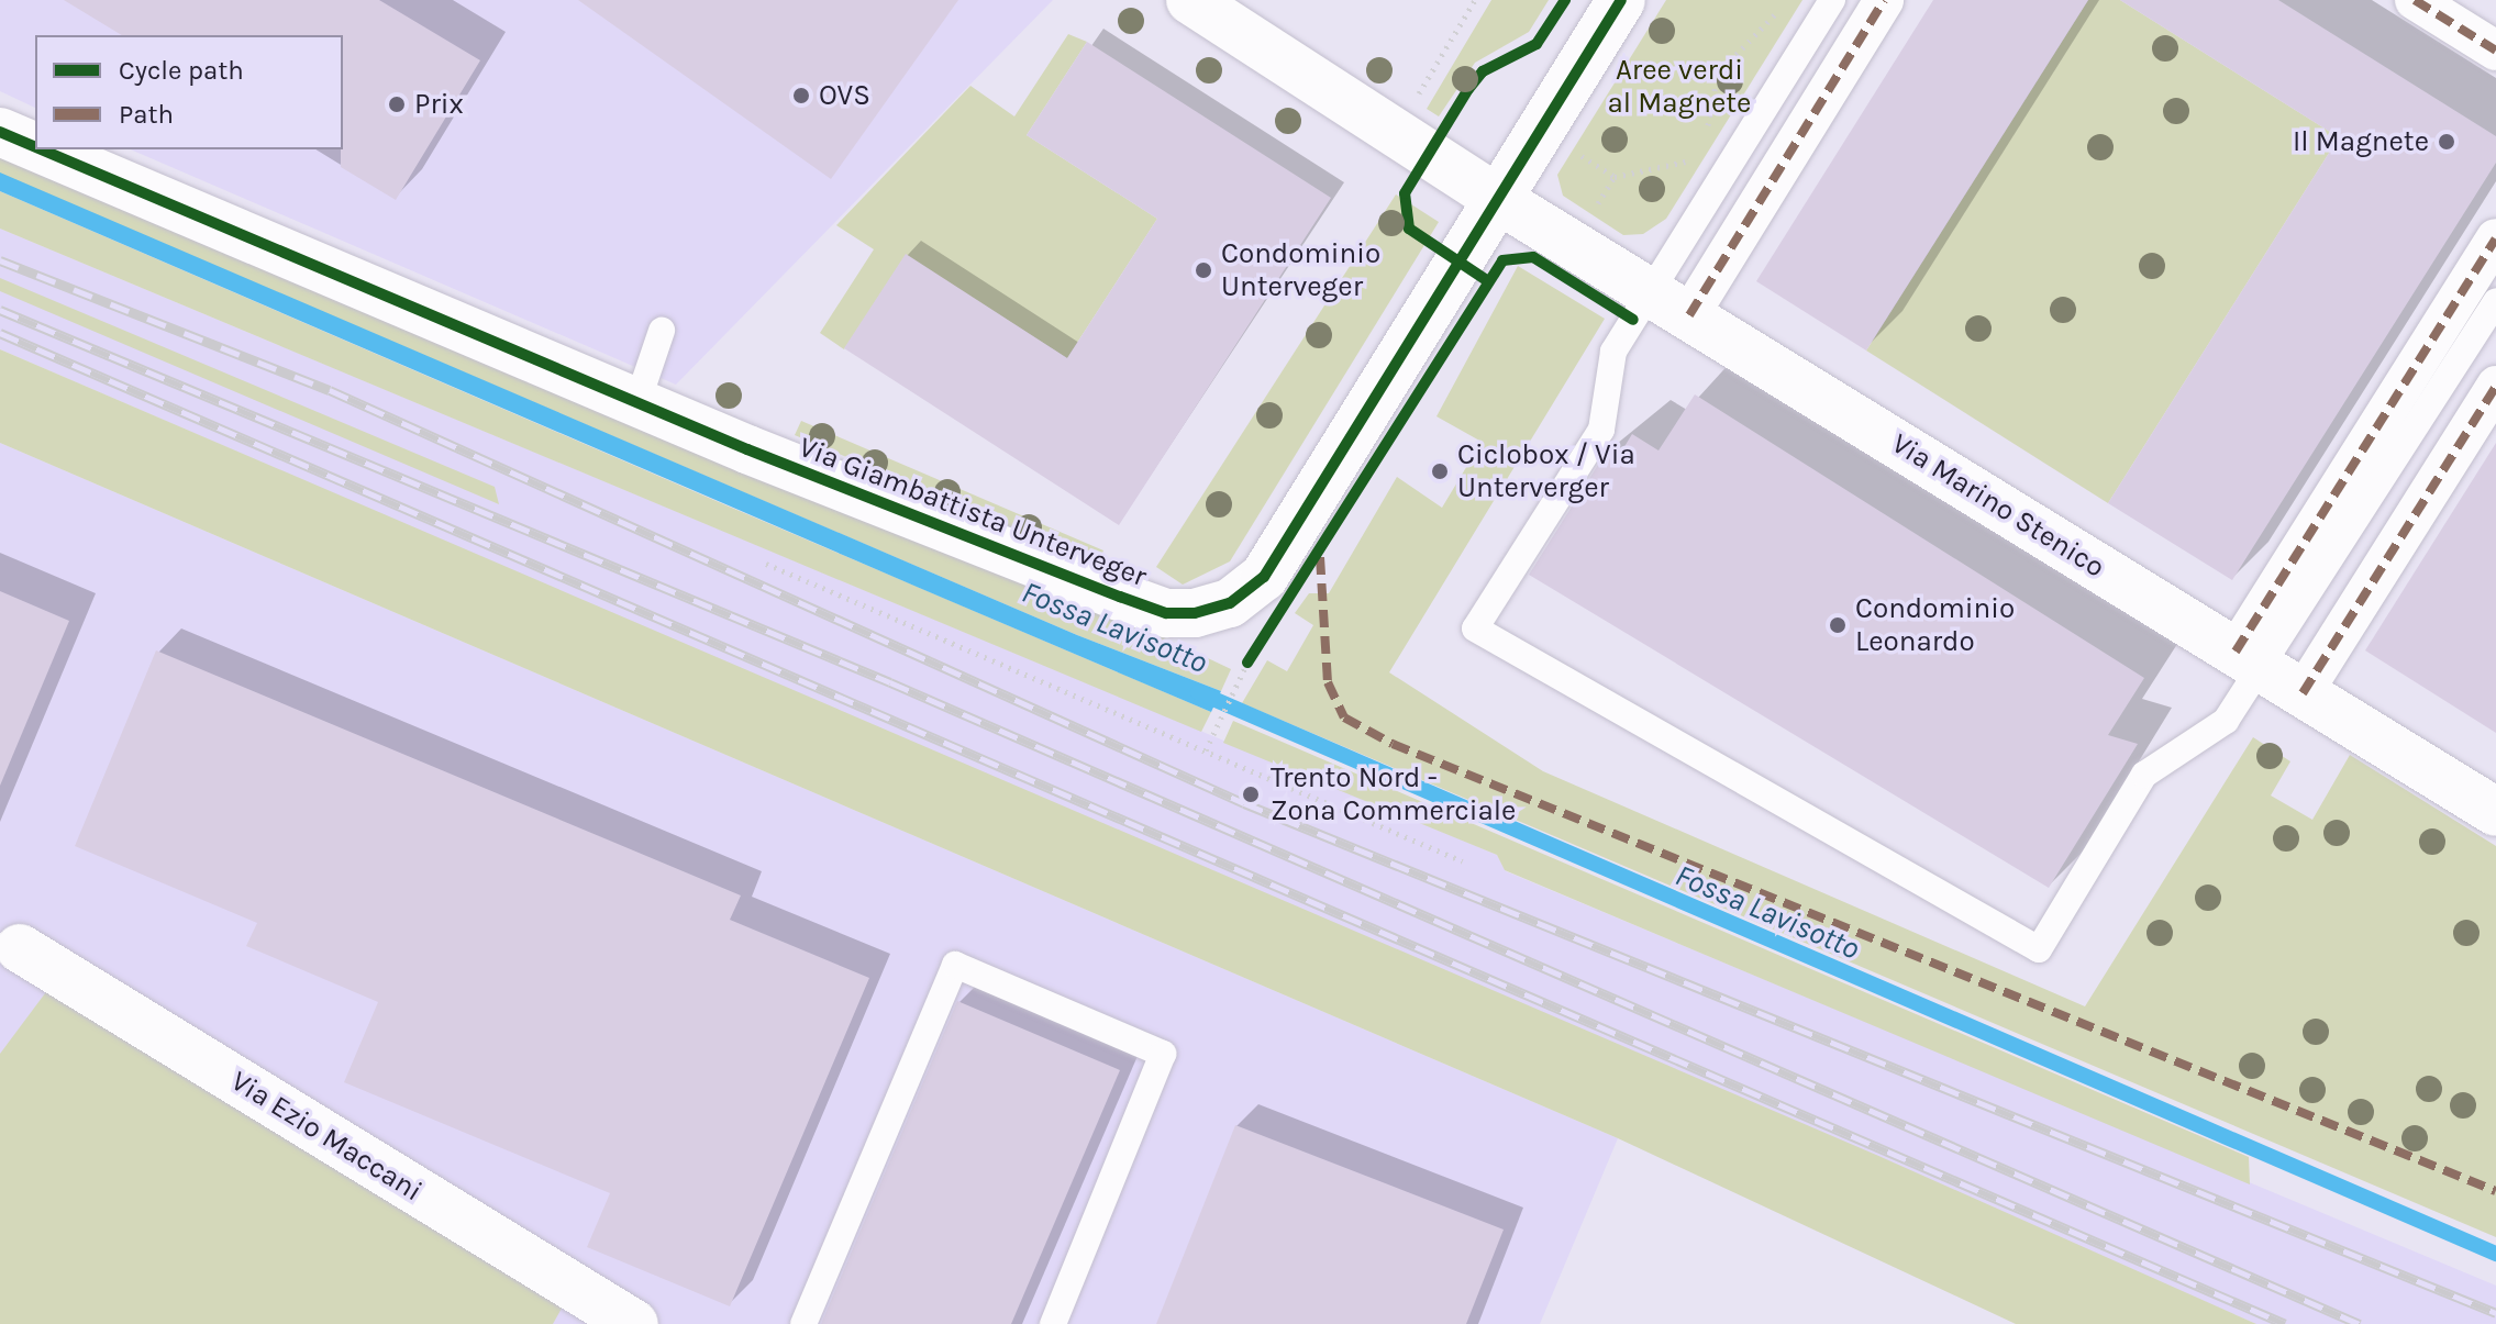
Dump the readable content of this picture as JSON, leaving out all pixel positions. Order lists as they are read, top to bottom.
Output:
{
  "streets": {
    "street": ["Via Marino Stenico", "Via Giambattista Unterveger", "Via Ezio Maccani"]
  },
  "crossings": [
    ["Via Marino Stenico", "Via Giambattista Unterveger"]
  ],
  "water": ["Fossa Lavisotto"],
  "parks": ["Aree verdi al Magnete"],
  "places": [
    "OVS",
    "Prix",
    "Il Magnete",
    "Condominio Unterveger",
    "Ciclobox / Via Unterverger",
    "Condominio Leonardo",
    "Trento Nord - Zona Commerciale"
  ],
  "legend": ["Cycle path", "Path"]
}
